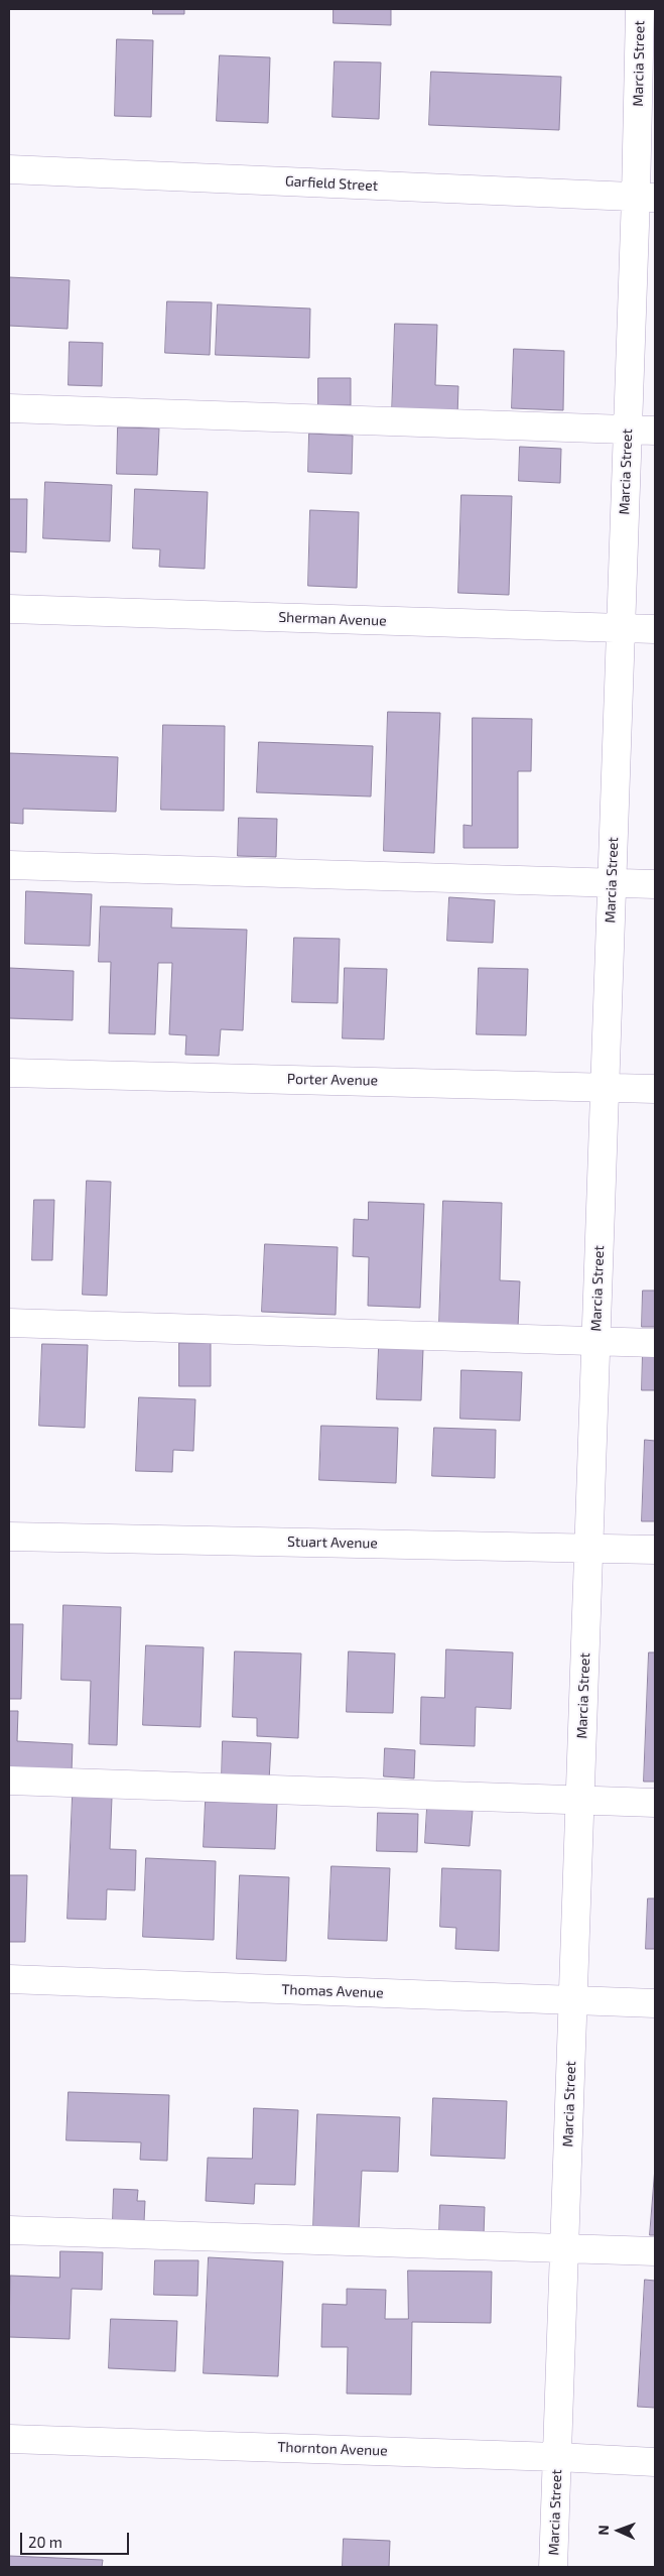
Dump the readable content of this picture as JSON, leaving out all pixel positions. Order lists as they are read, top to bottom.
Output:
{
  "streets": {
    "street": [
      "Marcia Street",
      "Garfield Street",
      "Sherman Avenue",
      "Porter Avenue",
      "Stuart Avenue",
      "Thomas Avenue",
      "Thornton Avenue"
    ]
  },
  "crossings": [
    ["Marcia Street", "Garfield Street"],
    ["Marcia Street", "Sherman Avenue"],
    ["Marcia Street", "Porter Avenue"],
    ["Marcia Street", "Stuart Avenue"],
    ["Marcia Street", "Thomas Avenue"],
    ["Marcia Street", "Thornton Avenue"]
  ],
  "scale_bar": "20 m",
  "north": "left"
}
